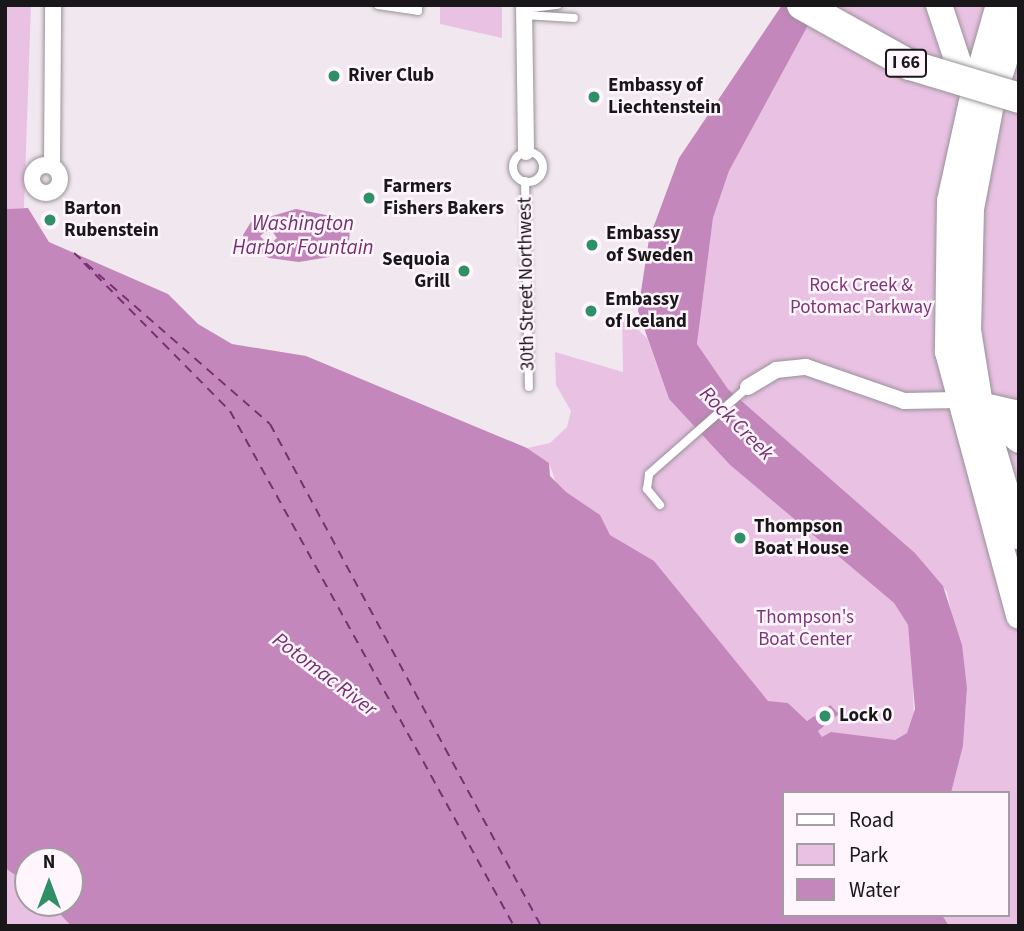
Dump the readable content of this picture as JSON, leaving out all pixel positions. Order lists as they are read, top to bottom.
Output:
{
  "streets": {
    "highway": ["I 66"],
    "street": ["30th Street Northwest"]
  },
  "water": ["Washington Harbor Fountain", "Rock Creek", "Potomac River"],
  "parks": ["Rock Creek & Potomac Parkway", "Thompson's Boat Center"],
  "places": [
    "River Club",
    "Embassy of Liechtenstein",
    "Farmers Fishers Bakers",
    "Barton Rubenstein",
    "Embassy of Sweden",
    "Sequoia Grill",
    "Embassy of Iceland",
    "Thompson Boat House",
    "Lock 0"
  ],
  "legend": ["Road", "Park", "Water"],
  "north": "top"
}
